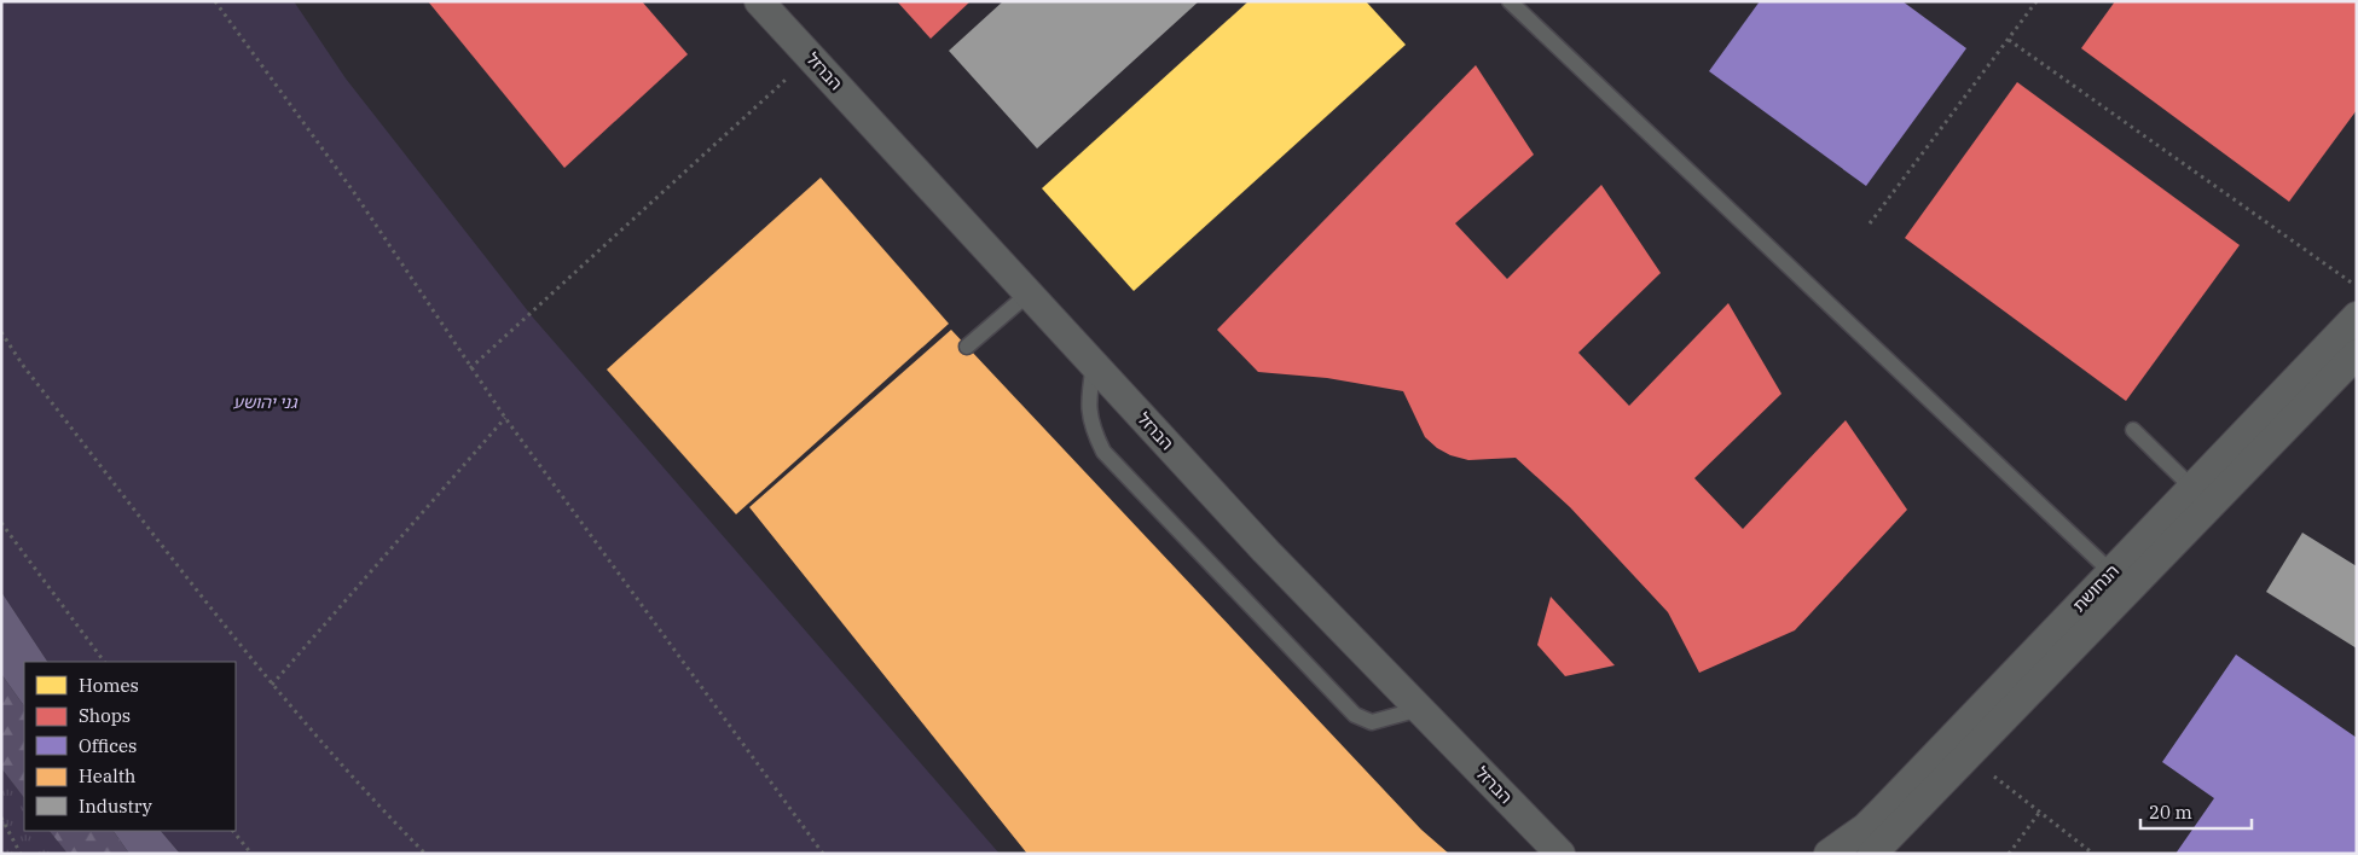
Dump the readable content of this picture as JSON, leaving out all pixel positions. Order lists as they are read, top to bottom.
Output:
{
  "streets": {
    "street": ["הברזל", "הנחושת"]
  },
  "parks": ["גני יהושע"],
  "legend": [
    "Homes",
    "Shops",
    "Offices",
    "Health",
    "Industry"
  ],
  "scale_bar": "20 m"
}
